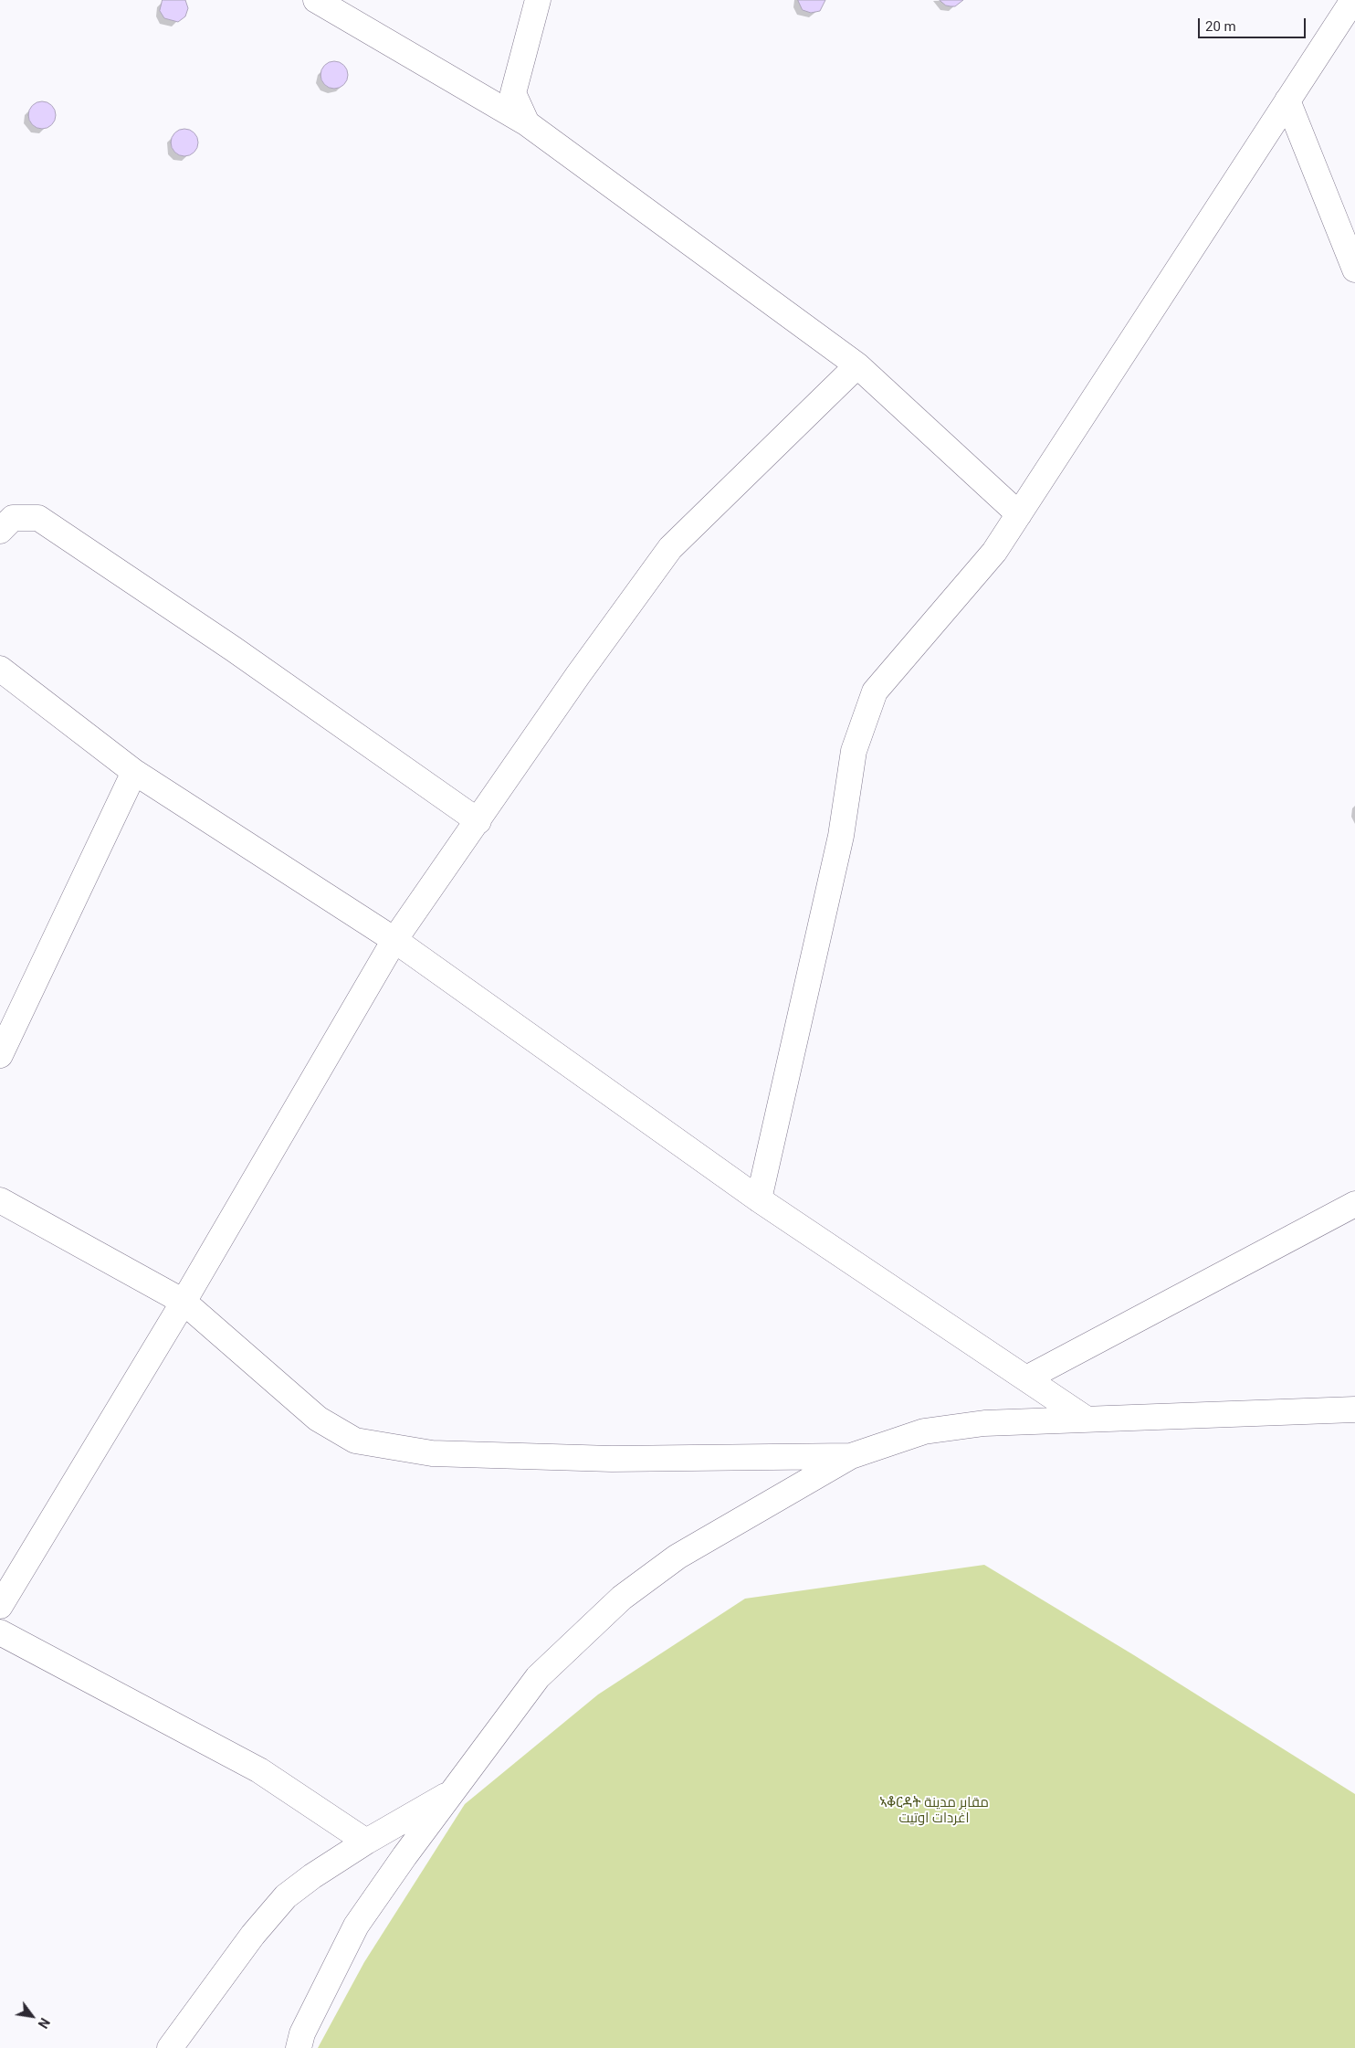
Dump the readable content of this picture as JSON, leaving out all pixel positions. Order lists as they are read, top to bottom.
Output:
{
  "parks": ["ኣቆርዳት مقابر مدينة اغردات اوتيت"],
  "scale_bar": "20 m",
  "north": "bottom right"
}
